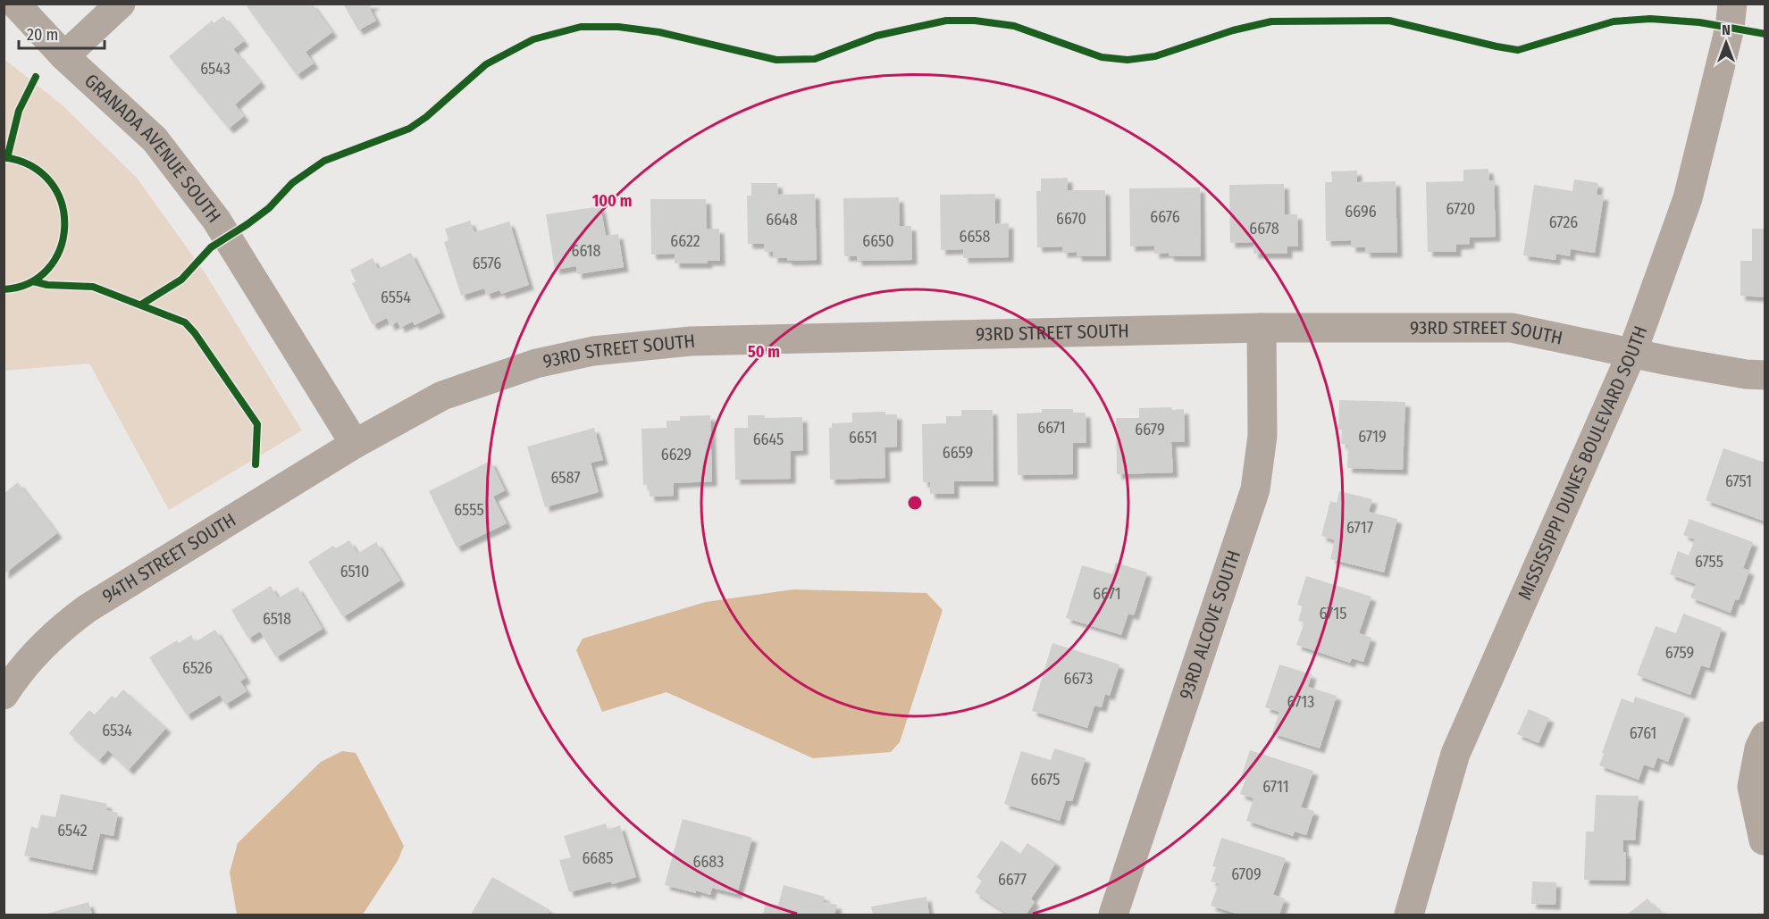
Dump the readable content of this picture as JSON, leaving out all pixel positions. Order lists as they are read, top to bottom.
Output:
{
  "streets": {
    "street": [
      "GRANADA AVENUE SOUTH",
      "93RD STREET SOUTH",
      "MISSISSIPPI DUNES BOULEVARD SOUTH",
      "94TH STREET SOUTH",
      "93RD ALCOVE SOUTH"
    ]
  },
  "crossings": [
    ["GRANADA AVENUE SOUTH", "93RD STREET SOUTH"],
    ["GRANADA AVENUE SOUTH", "94TH STREET SOUTH"],
    ["93RD STREET SOUTH", "MISSISSIPPI DUNES BOULEVARD SOUTH"],
    ["93RD STREET SOUTH", "94TH STREET SOUTH"],
    ["93RD STREET SOUTH", "93RD ALCOVE SOUTH"]
  ],
  "house_numbers": [
    "6543",
    "6720",
    "6696",
    "6676",
    "6670",
    "6648",
    "6726",
    "6678",
    "6658",
    "6622",
    "6650",
    "6618",
    "6576",
    "6554",
    "6671",
    "6679",
    "6719",
    "6651",
    "6645",
    "6659",
    "6629",
    "6587",
    "6751",
    "6555",
    "6717",
    "6755",
    "6510",
    "6671",
    "6715",
    "6518",
    "6759",
    "6526",
    "6673",
    "6713",
    "6534",
    "6761",
    "6675",
    "6711",
    "6542",
    "6685",
    "6683",
    "6709",
    "6677"
  ],
  "scale_bar": "20 m",
  "north": "top",
  "rings": ["100 m", "50 m"]
}
